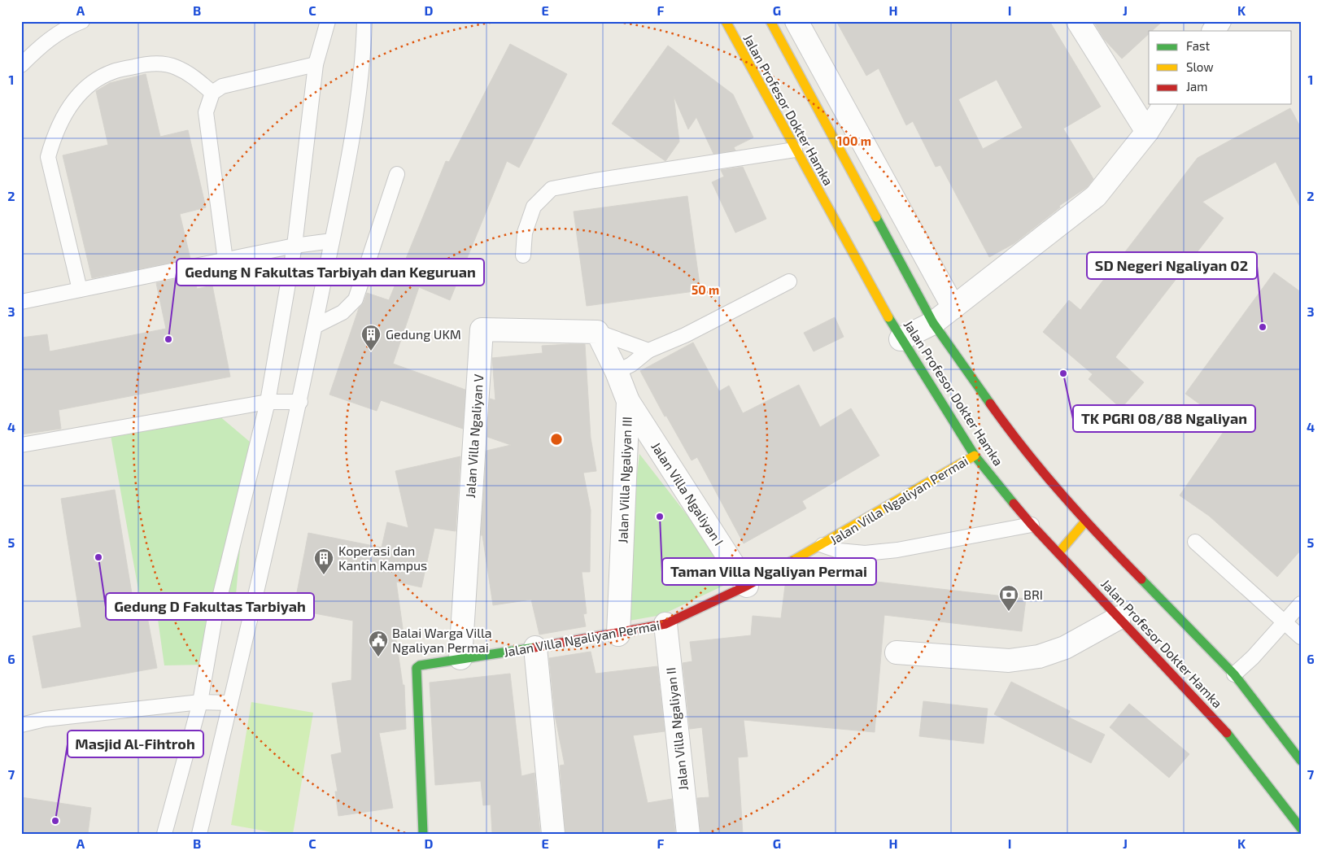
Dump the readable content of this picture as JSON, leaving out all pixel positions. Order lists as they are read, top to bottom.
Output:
{
  "streets": {
    "main road": ["Jalan Profesor Dokter Hamka", "Jalan Villa Ngaliyan Permai"],
    "street": [
      "Jalan Villa Ngaliyan V",
      "Jalan Villa Ngaliyan III",
      "Jalan Villa Ngaliyan I",
      "Jalan Villa Ngaliyan II"
    ]
  },
  "crossings": [
    ["Jalan Profesor Dokter Hamka", "Jalan Villa Ngaliyan Permai"],
    ["Jalan Villa Ngaliyan V", "Jalan Villa Ngaliyan III"],
    ["Jalan Villa Ngaliyan V", "Jalan Villa Ngaliyan Permai"],
    ["Jalan Villa Ngaliyan III", "Jalan Villa Ngaliyan I"],
    ["Jalan Villa Ngaliyan III", "Jalan Villa Ngaliyan Permai"],
    ["Jalan Villa Ngaliyan I", "Jalan Villa Ngaliyan Permai"],
    ["Jalan Villa Ngaliyan Permai", "Jalan Villa Ngaliyan II"]
  ],
  "places": {
    "other": [
      "SD Negeri Ngaliyan 02",
      "Gedung N Fakultas Tarbiyah dan Keguruan",
      "TK PGRI 08/88 Ngaliyan",
      "Taman Villa Ngaliyan Permai",
      "Gedung D Fakultas Tarbiyah",
      "Masjid Al-Fihtroh"
    ],
    "building": ["Gedung UKM", "Koperasi dan Kantin Kampus"],
    "bank": ["BRI"],
    "public building": ["Balai Warga Villa Ngaliyan Permai"]
  },
  "legend": ["Fast", "Slow", "Jam"],
  "grid": {
    "columns": [
      "A",
      "B",
      "C",
      "D",
      "E",
      "F",
      "G",
      "H",
      "I",
      "J",
      "K"
    ],
    "rows": [
      "1",
      "2",
      "3",
      "4",
      "5",
      "6",
      "7"
    ]
  },
  "rings": ["100 m", "50 m"]
}
